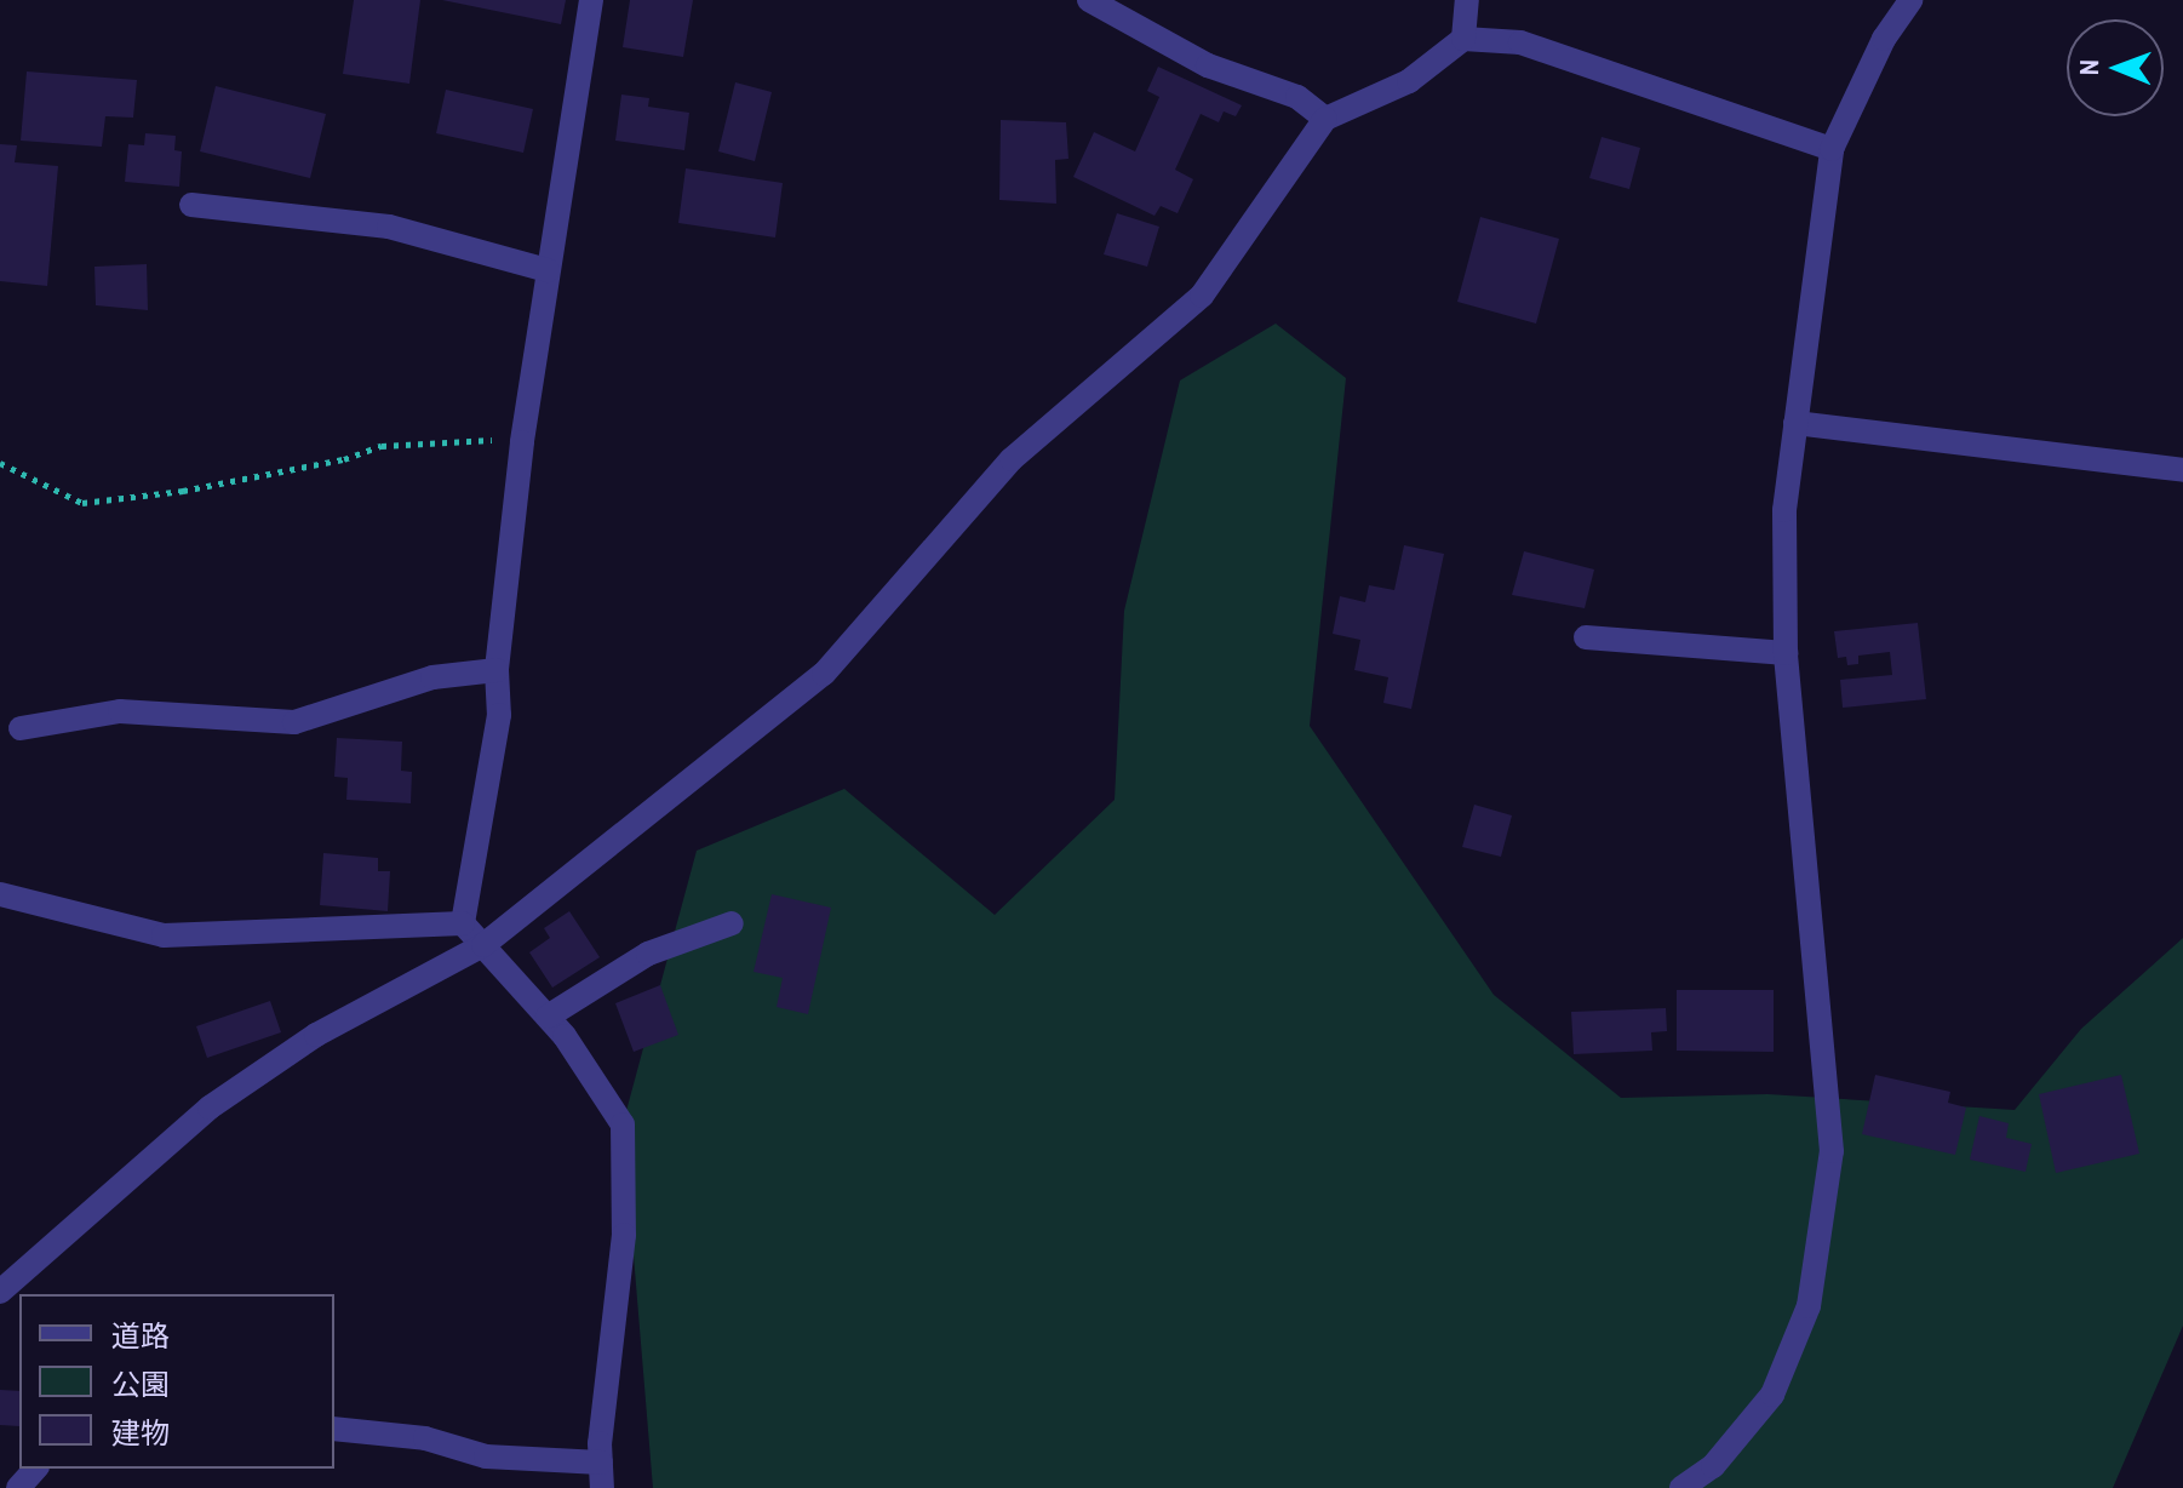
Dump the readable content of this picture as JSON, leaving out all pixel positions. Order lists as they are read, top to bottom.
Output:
{
  "legend": ["道路", "公園", "建物"],
  "north": "left"
}
